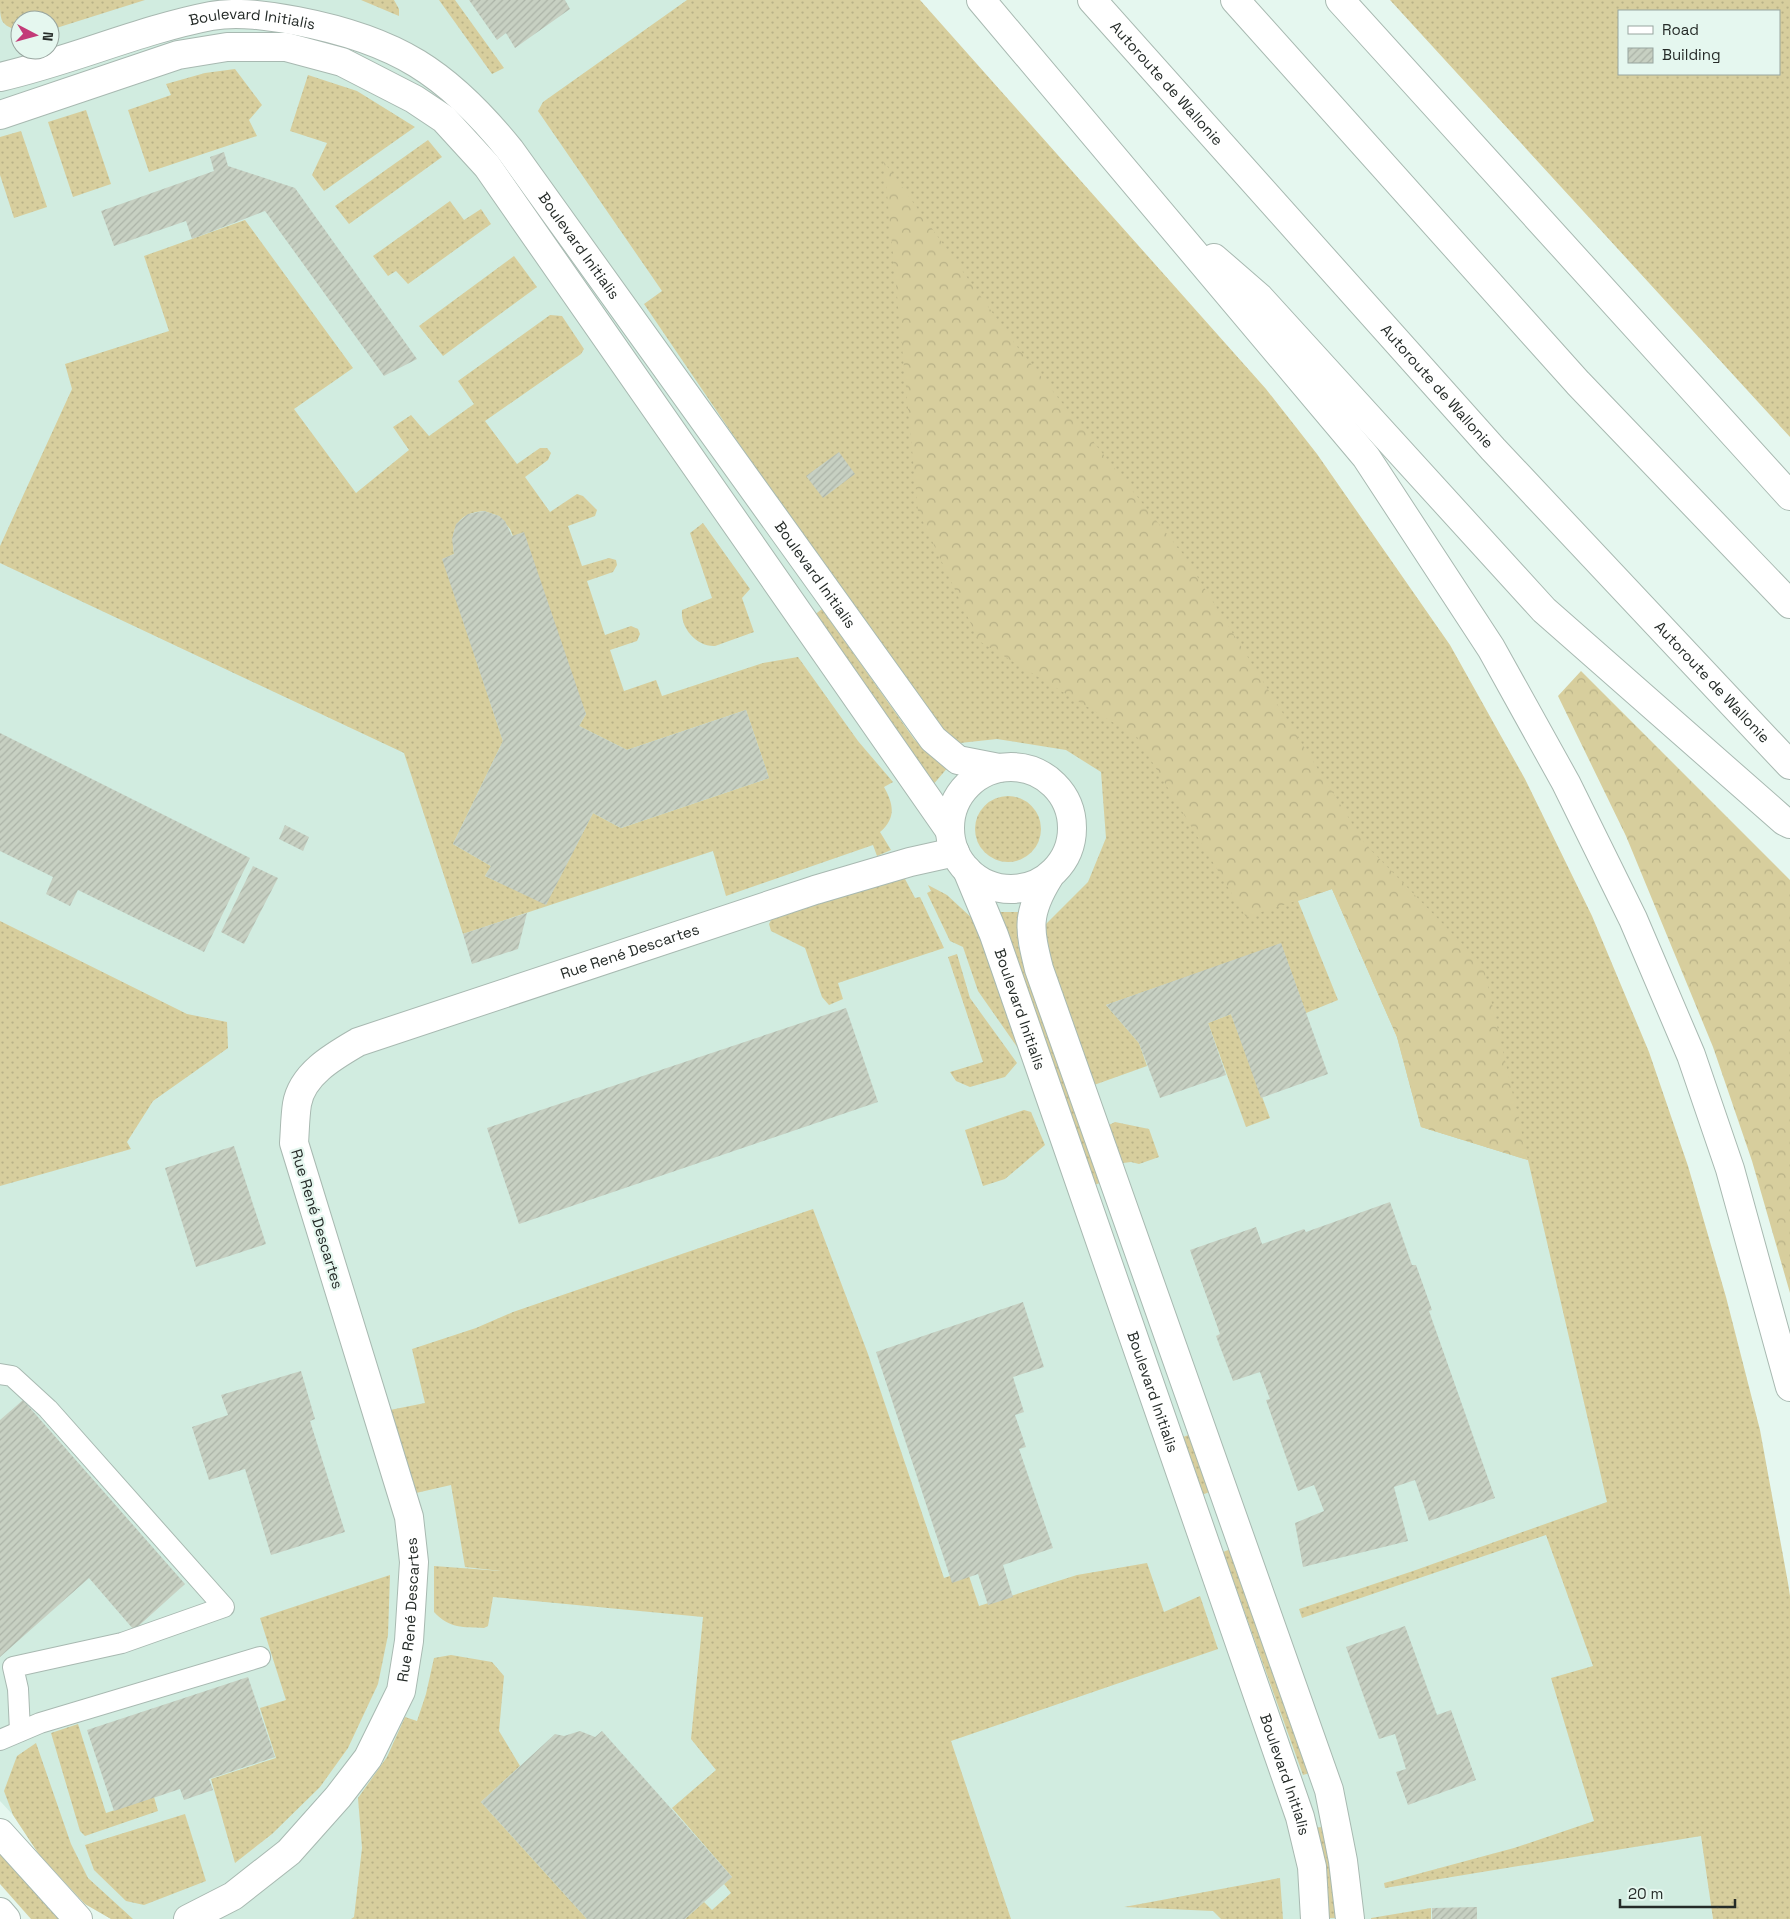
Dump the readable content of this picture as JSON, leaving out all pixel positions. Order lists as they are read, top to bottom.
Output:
{
  "streets": {
    "main road": ["Boulevard Initialis", "Autoroute de Wallonie", "Rue René Descartes"]
  },
  "crossings": [
    ["Boulevard Initialis", "Rue René Descartes"]
  ],
  "legend": ["Road", "Building"],
  "scale_bar": "20 m",
  "north": "right"
}
